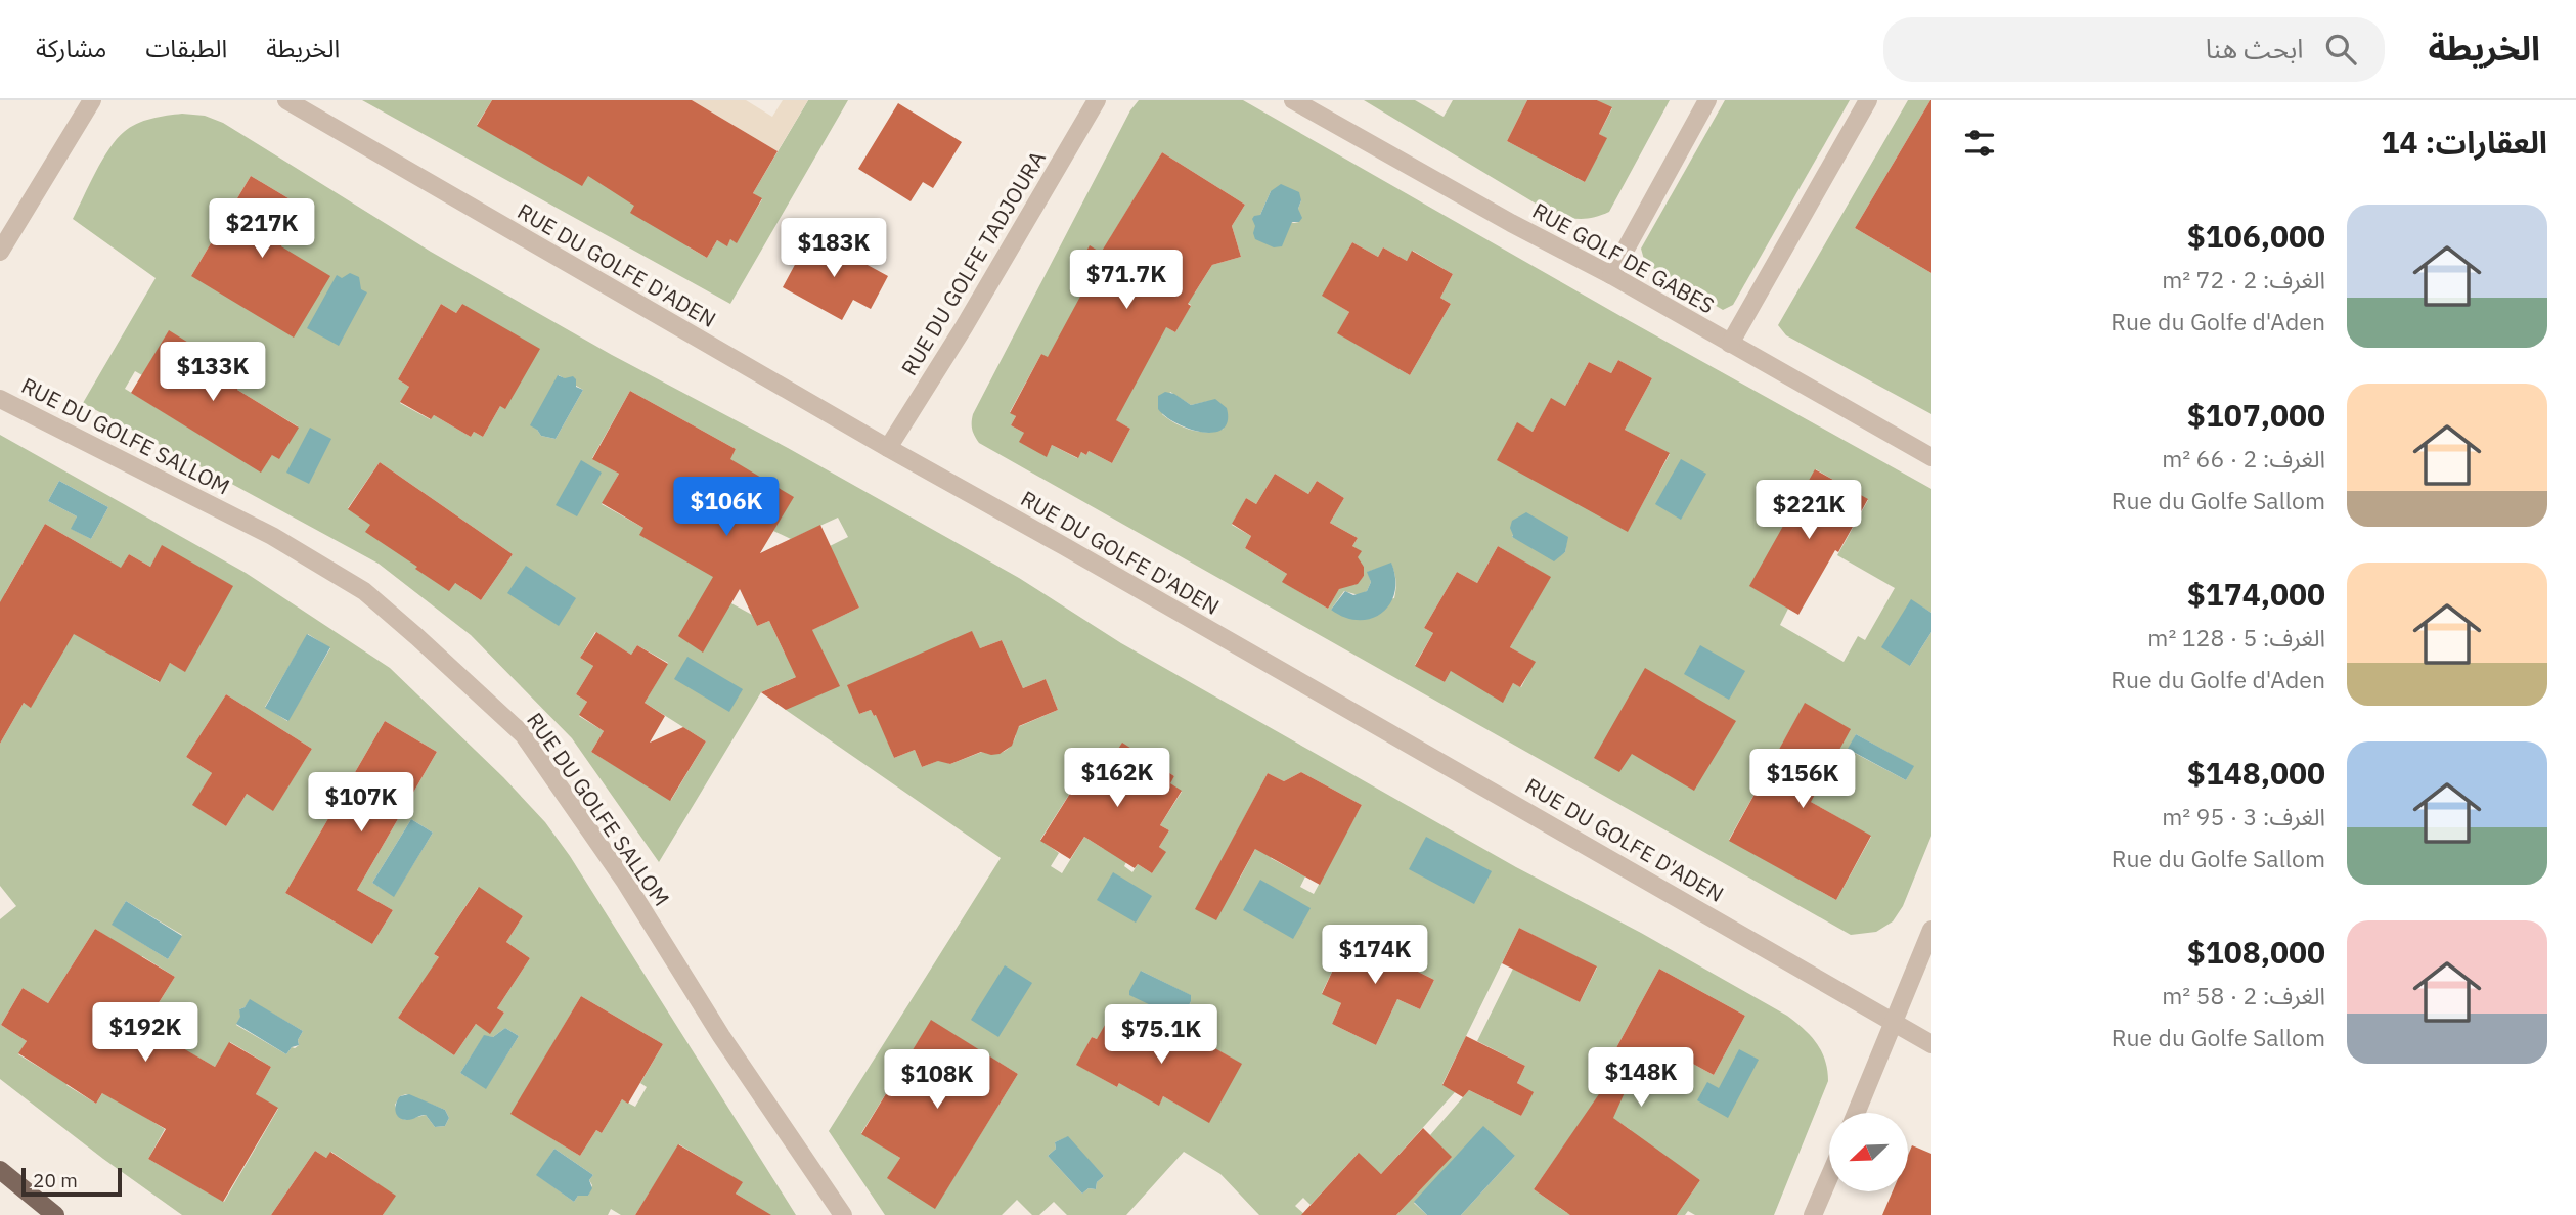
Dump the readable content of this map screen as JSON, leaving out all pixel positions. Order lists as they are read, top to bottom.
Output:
{
  "streets": {
    "street": [
      "RUE GOLF DE GABES",
      "RUE DU GOLFE TADJOURA",
      "RUE DU GOLFE D'ADEN",
      "RUE DU GOLFE SALLOM"
    ]
  },
  "crossings": [
    ["RUE DU GOLFE TADJOURA", "RUE DU GOLFE D'ADEN"]
  ],
  "scale_bar": "20 m",
  "north": "bottom left",
  "page": {
    "header": "الخريطة",
    "search": "ابحث هنا",
    "nav": ["الخريطة", "الطبقات", "مشاركة"],
    "heading": "العقارات: 14",
    "list": [
      {
        "name": "$106,000",
        "note": "الغرف: 2 · 72 m² · Rue du Golfe d'Aden"
      },
      {
        "name": "$107,000",
        "note": "الغرف: 2 · 66 m² · Rue du Golfe Sallom"
      },
      {
        "name": "$174,000",
        "note": "الغرف: 5 · 128 m² · Rue du Golfe d'Aden"
      },
      {
        "name": "$148,000",
        "note": "الغرف: 3 · 95 m² · Rue du Golfe Sallom"
      },
      {
        "name": "$108,000",
        "note": "الغرف: 2 · 58 m² · Rue du Golfe Sallom"
      }
    ],
    "price": [
      "$217K",
      "$183K",
      "$71.7K",
      "$133K",
      "$106K",
      "$221K",
      "$162K",
      "$156K",
      "$107K",
      "$174K",
      "$192K",
      "$75.1K",
      "$148K",
      "$108K"
    ],
    "scale": "20 m"
  }
}
